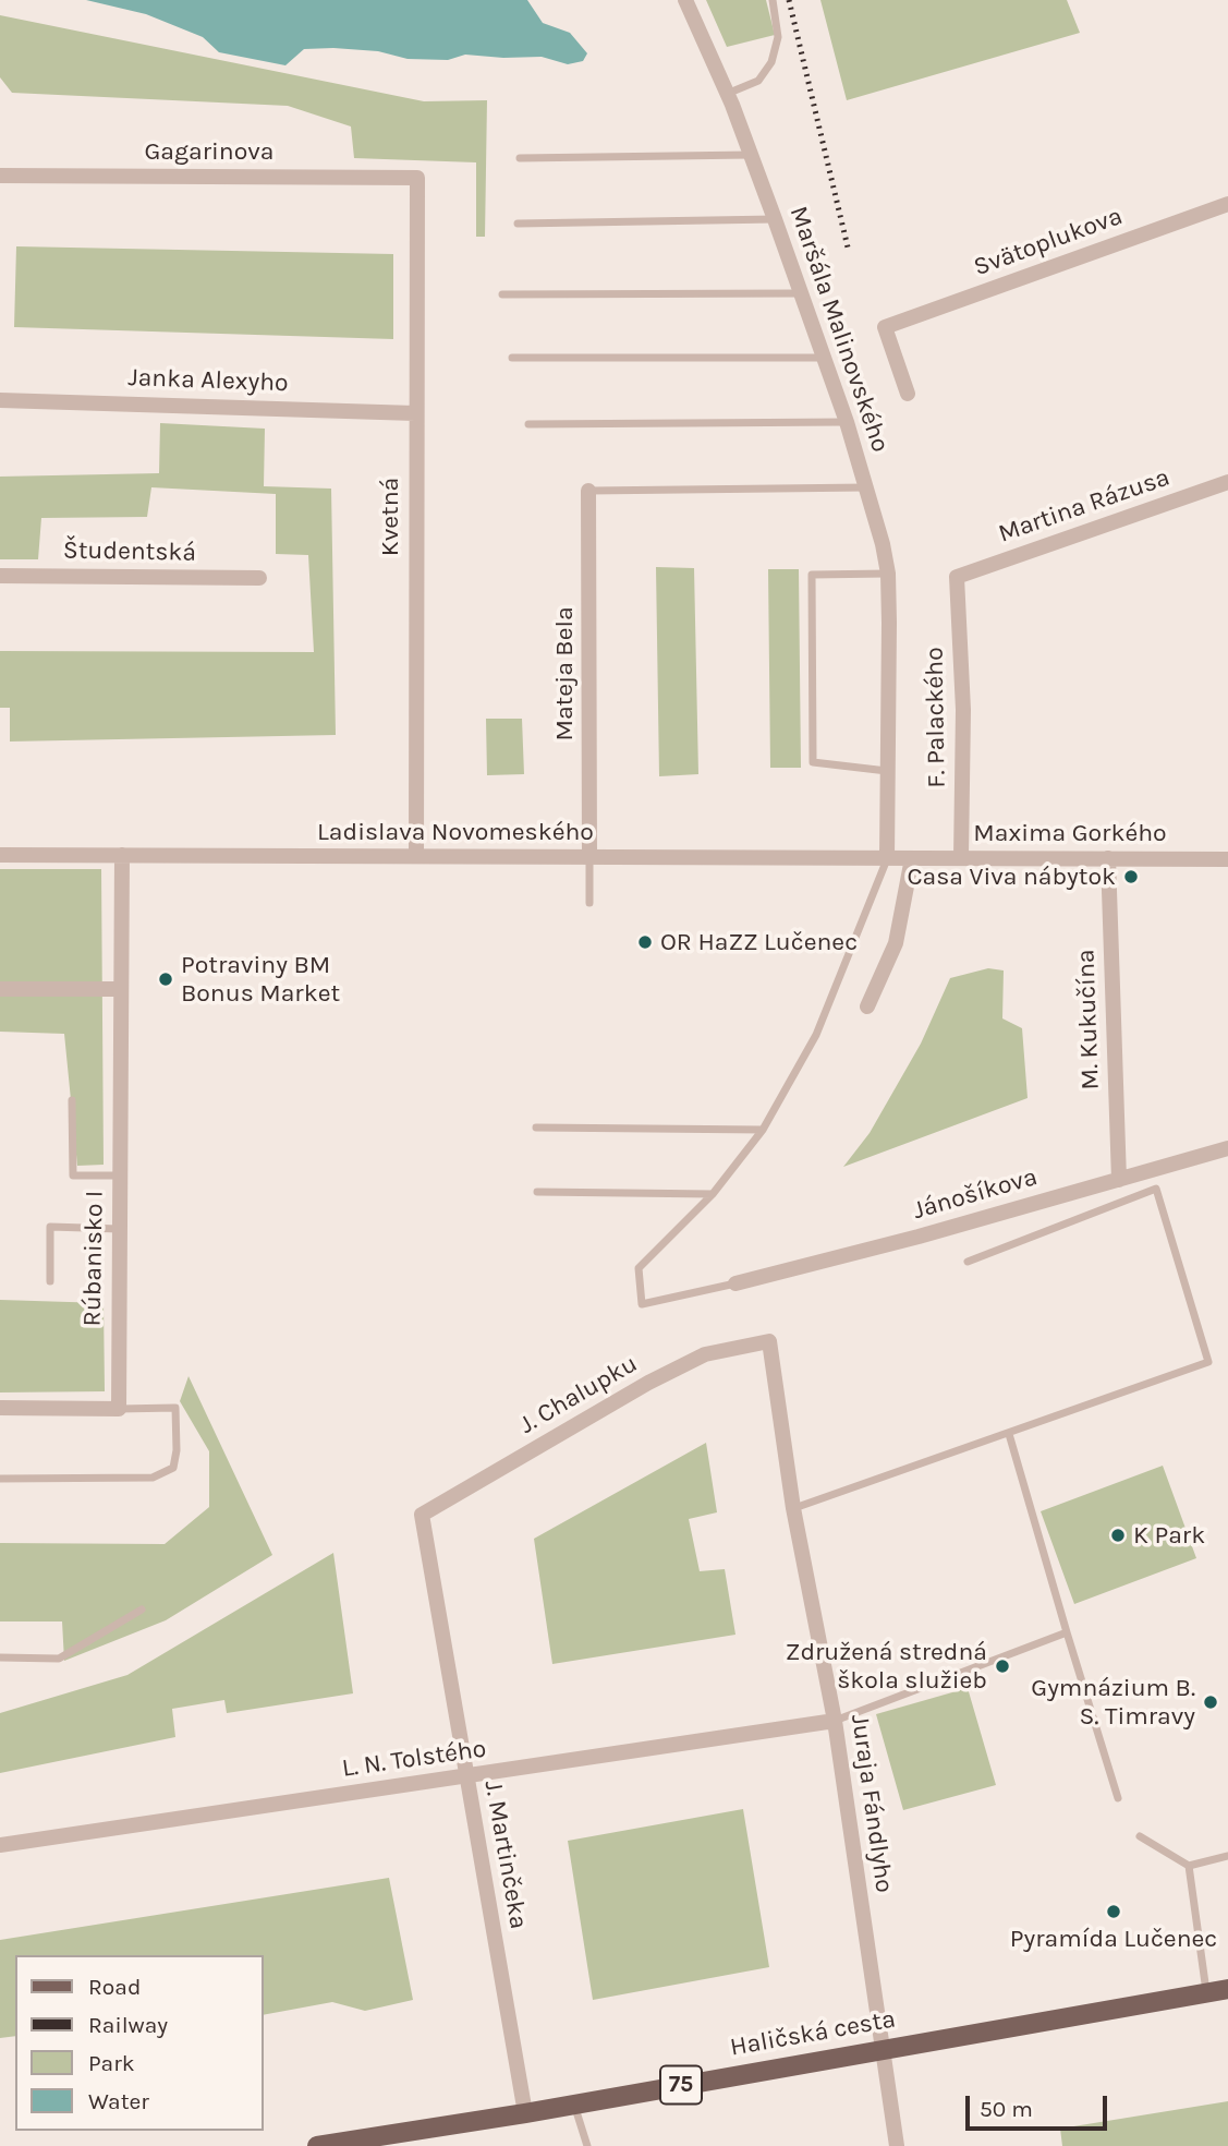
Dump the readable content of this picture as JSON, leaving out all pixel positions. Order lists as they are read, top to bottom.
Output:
{
  "streets": {
    "main road": ["Haličská cesta", "75"],
    "street": [
      "Gagarinova",
      "Svätoplukova",
      "Maršála Malinovského",
      "Janka Alexyho",
      "Martina Rázusa",
      "Kvetná",
      "Študentská",
      "Mateja Bela",
      "F. Palackého",
      "Ladislava Novomeského",
      "Maxima Gorkého",
      "M. Kukučína",
      "Jánošíkova",
      "Rúbanisko I",
      "J. Chalupku",
      "L. N. Tolstého",
      "Juraja Fándlyho",
      "J. Martinčeka"
    ]
  },
  "crossings": [
    ["Gagarinova", "Kvetná"],
    ["Maršála Malinovského", "Ladislava Novomeského"],
    ["Janka Alexyho", "Kvetná"],
    ["Martina Rázusa", "F. Palackého"],
    ["Kvetná", "Ladislava Novomeského"],
    ["Mateja Bela", "Ladislava Novomeského"],
    ["F. Palackého", "Maxima Gorkého"],
    ["Ladislava Novomeského", "Maxima Gorkého"],
    ["Ladislava Novomeského", "Rúbanisko I"],
    ["Maxima Gorkého", "M. Kukučína"],
    ["M. Kukučína", "Jánošíkova"],
    ["J. Chalupku", "Juraja Fándlyho"],
    ["J. Chalupku", "J. Martinčeka"],
    ["L. N. Tolstého", "Juraja Fándlyho"],
    ["L. N. Tolstého", "J. Martinčeka"],
    ["Juraja Fándlyho", "Haličská cesta"],
    ["J. Martinčeka", "Haličská cesta"]
  ],
  "places": [
    "Casa Viva nábytok",
    "OR HaZZ Lučenec",
    "Potraviny BM Bonus Market",
    "K Park",
    "Združená stredná škola služieb",
    "Gymnázium B. S. Timravy",
    "Pyramída Lučenec"
  ],
  "legend": [
    "Road",
    "Railway",
    "Park",
    "Water"
  ],
  "scale_bar": "50 m"
}
